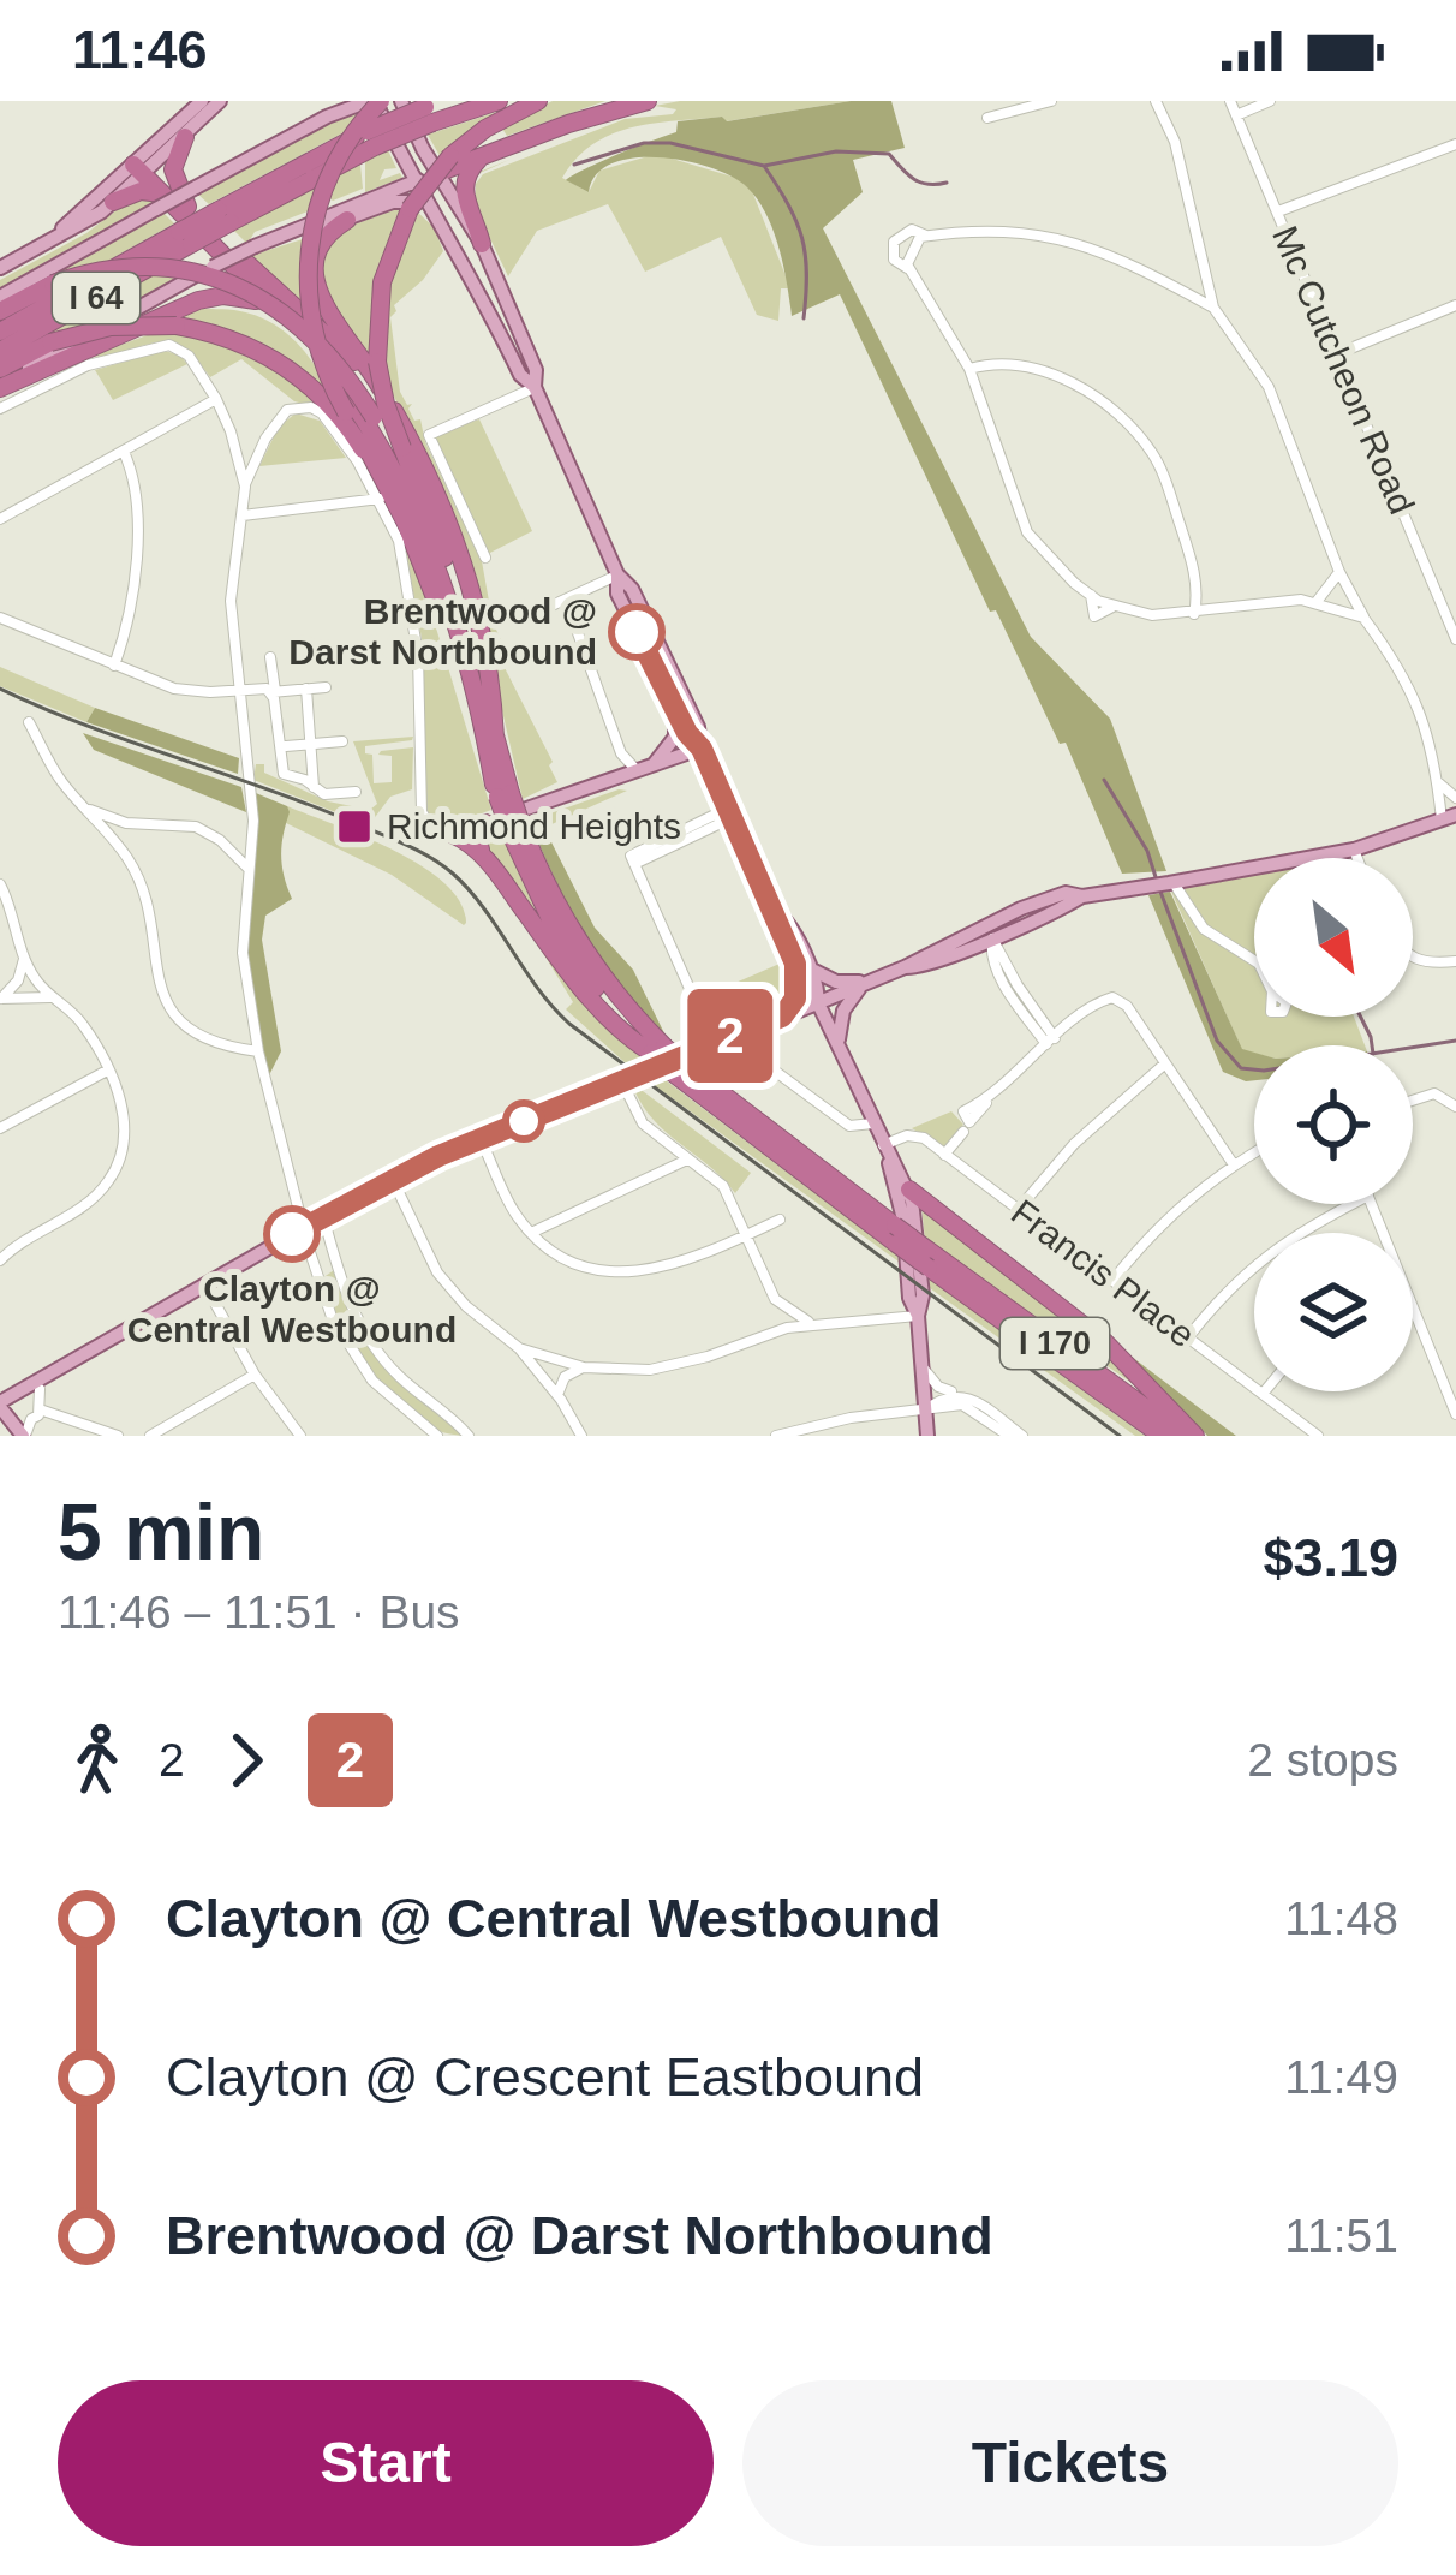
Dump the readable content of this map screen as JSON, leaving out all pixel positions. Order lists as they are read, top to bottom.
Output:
{
  "streets": {
    "highway": ["I 64", "I 170"],
    "street": ["Mc Cutcheon Road", "Francis Place"]
  },
  "places": {
    "other": ["Brentwood @ Darst Northbound", "Clayton @ Central Westbound"],
    "transit": ["Richmond Heights"]
  },
  "lines": ["bus line 2"],
  "north": "bottom right",
  "page": {
    "status": "11:46",
    "on_map": "2",
    "heading": ["5 min", "11:46 – 11:51 · Bus", "$3.19"],
    "legs": ["2", "2", "2 stops"],
    "list": [
      {
        "name": "Clayton @ Central Westbound",
        "value": "11:48"
      },
      {
        "name": "Clayton @ Crescent Eastbound",
        "value": "11:49"
      },
      {
        "name": "Brentwood @ Darst Northbound",
        "value": "11:51"
      }
    ],
    "buttons": ["Start", "Tickets"]
  }
}
